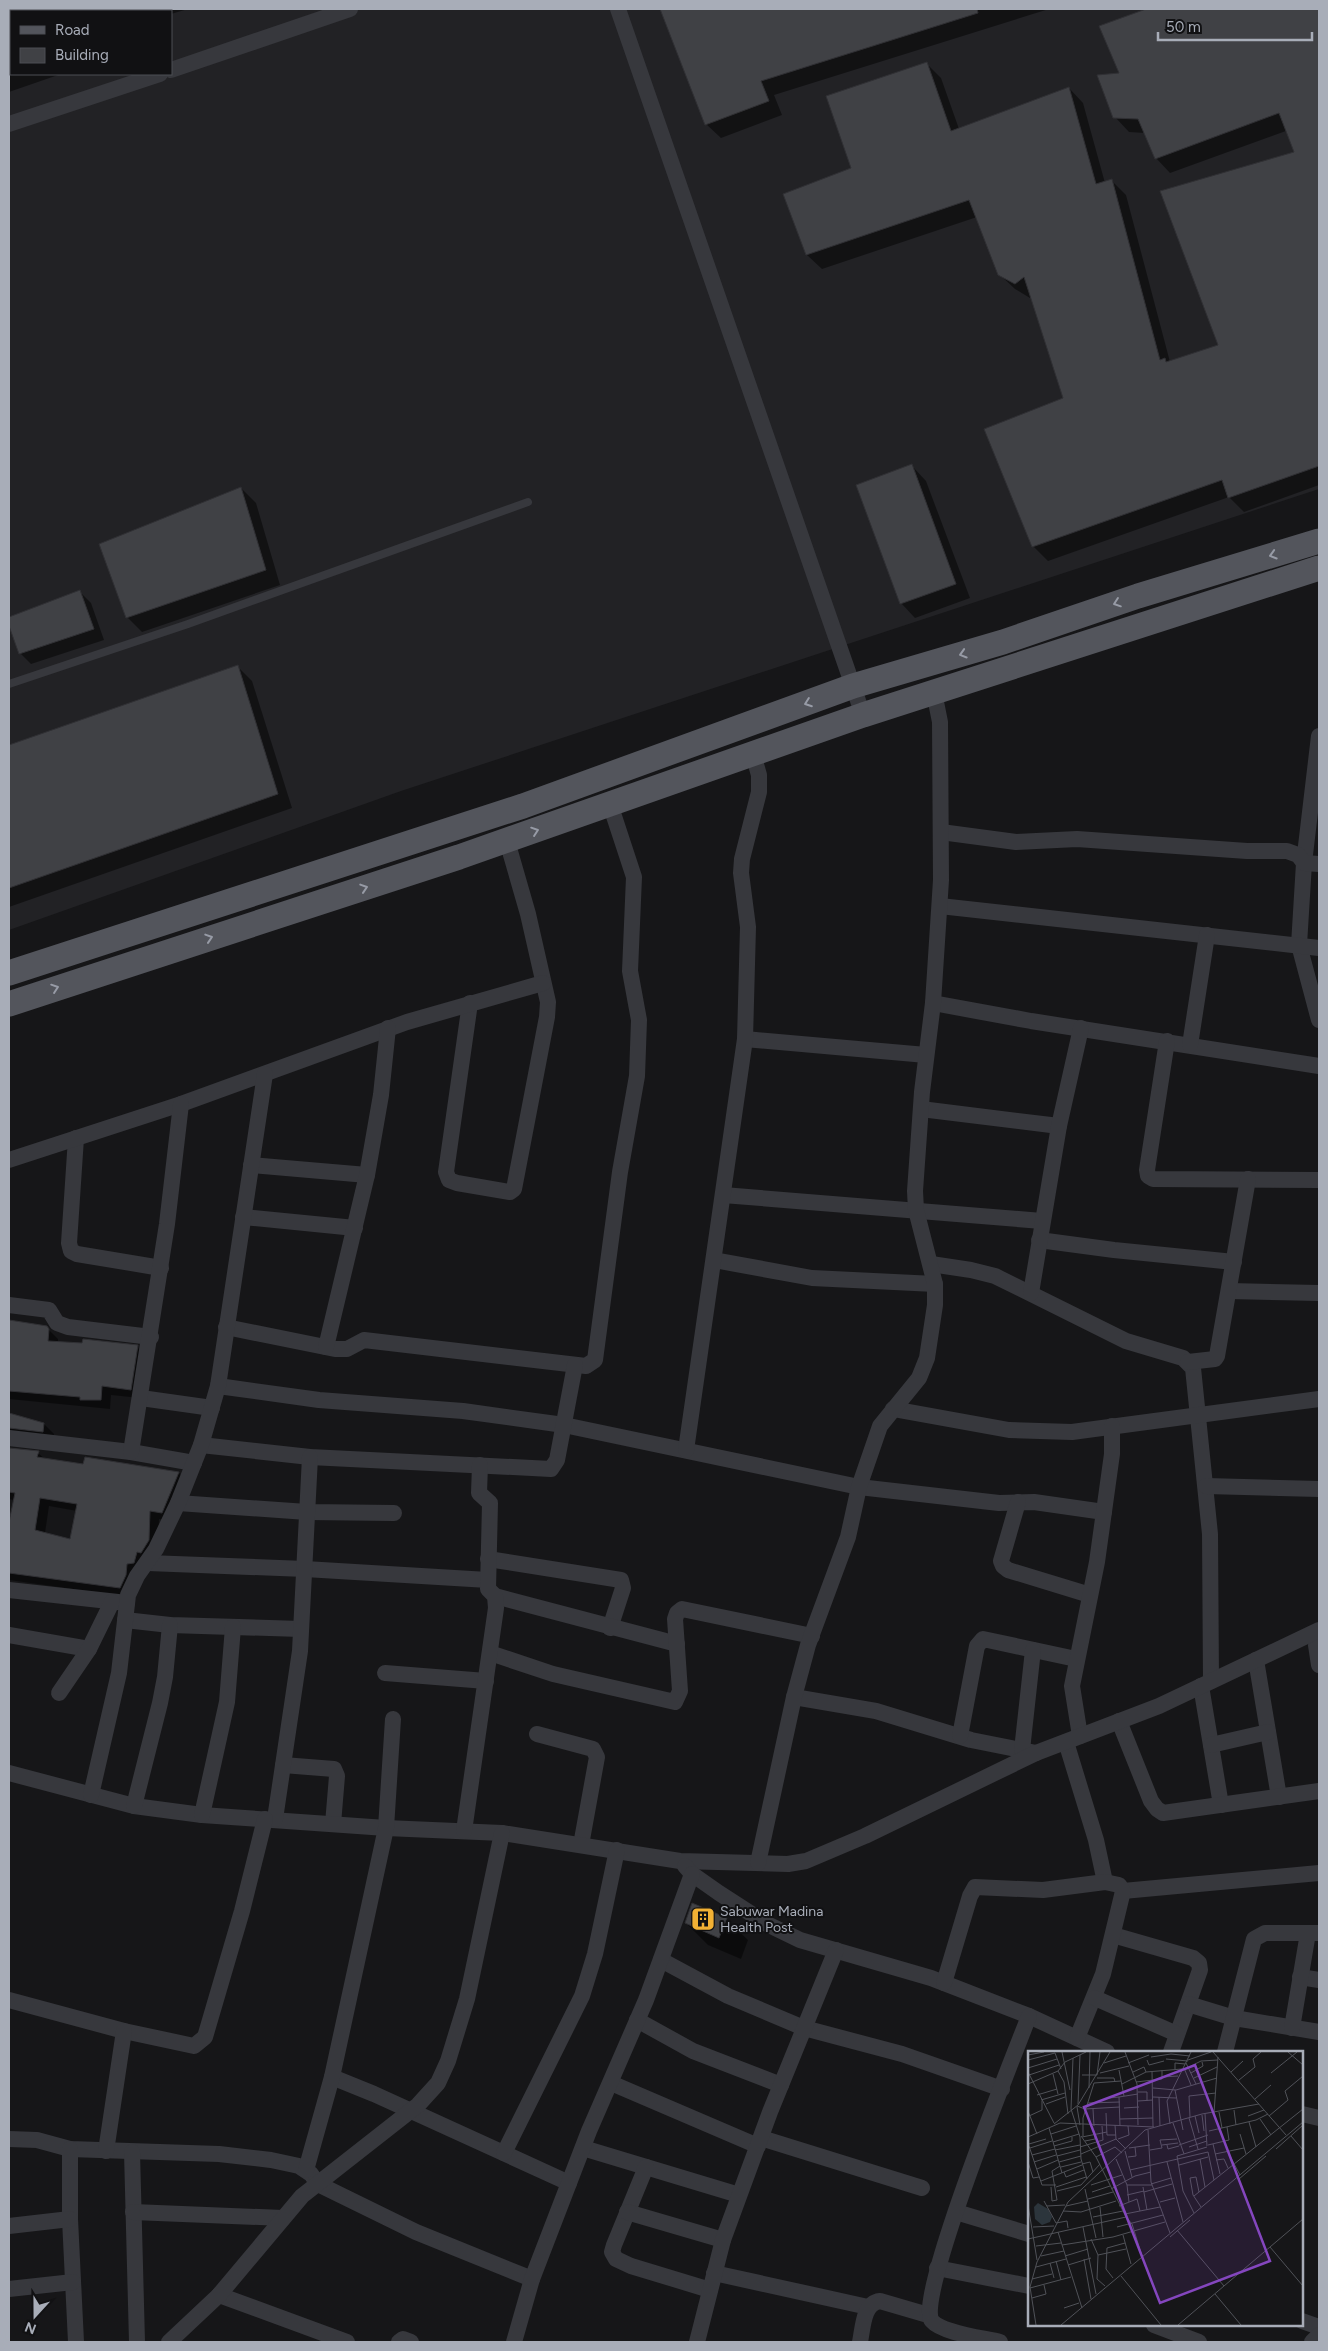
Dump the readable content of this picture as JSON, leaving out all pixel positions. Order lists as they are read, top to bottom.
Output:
{
  "places": {
    "building": ["Sabuwar Madina Health Post"]
  },
  "legend": ["Road", "Building"],
  "scale_bar": "50 m",
  "north": "bottom"
}
